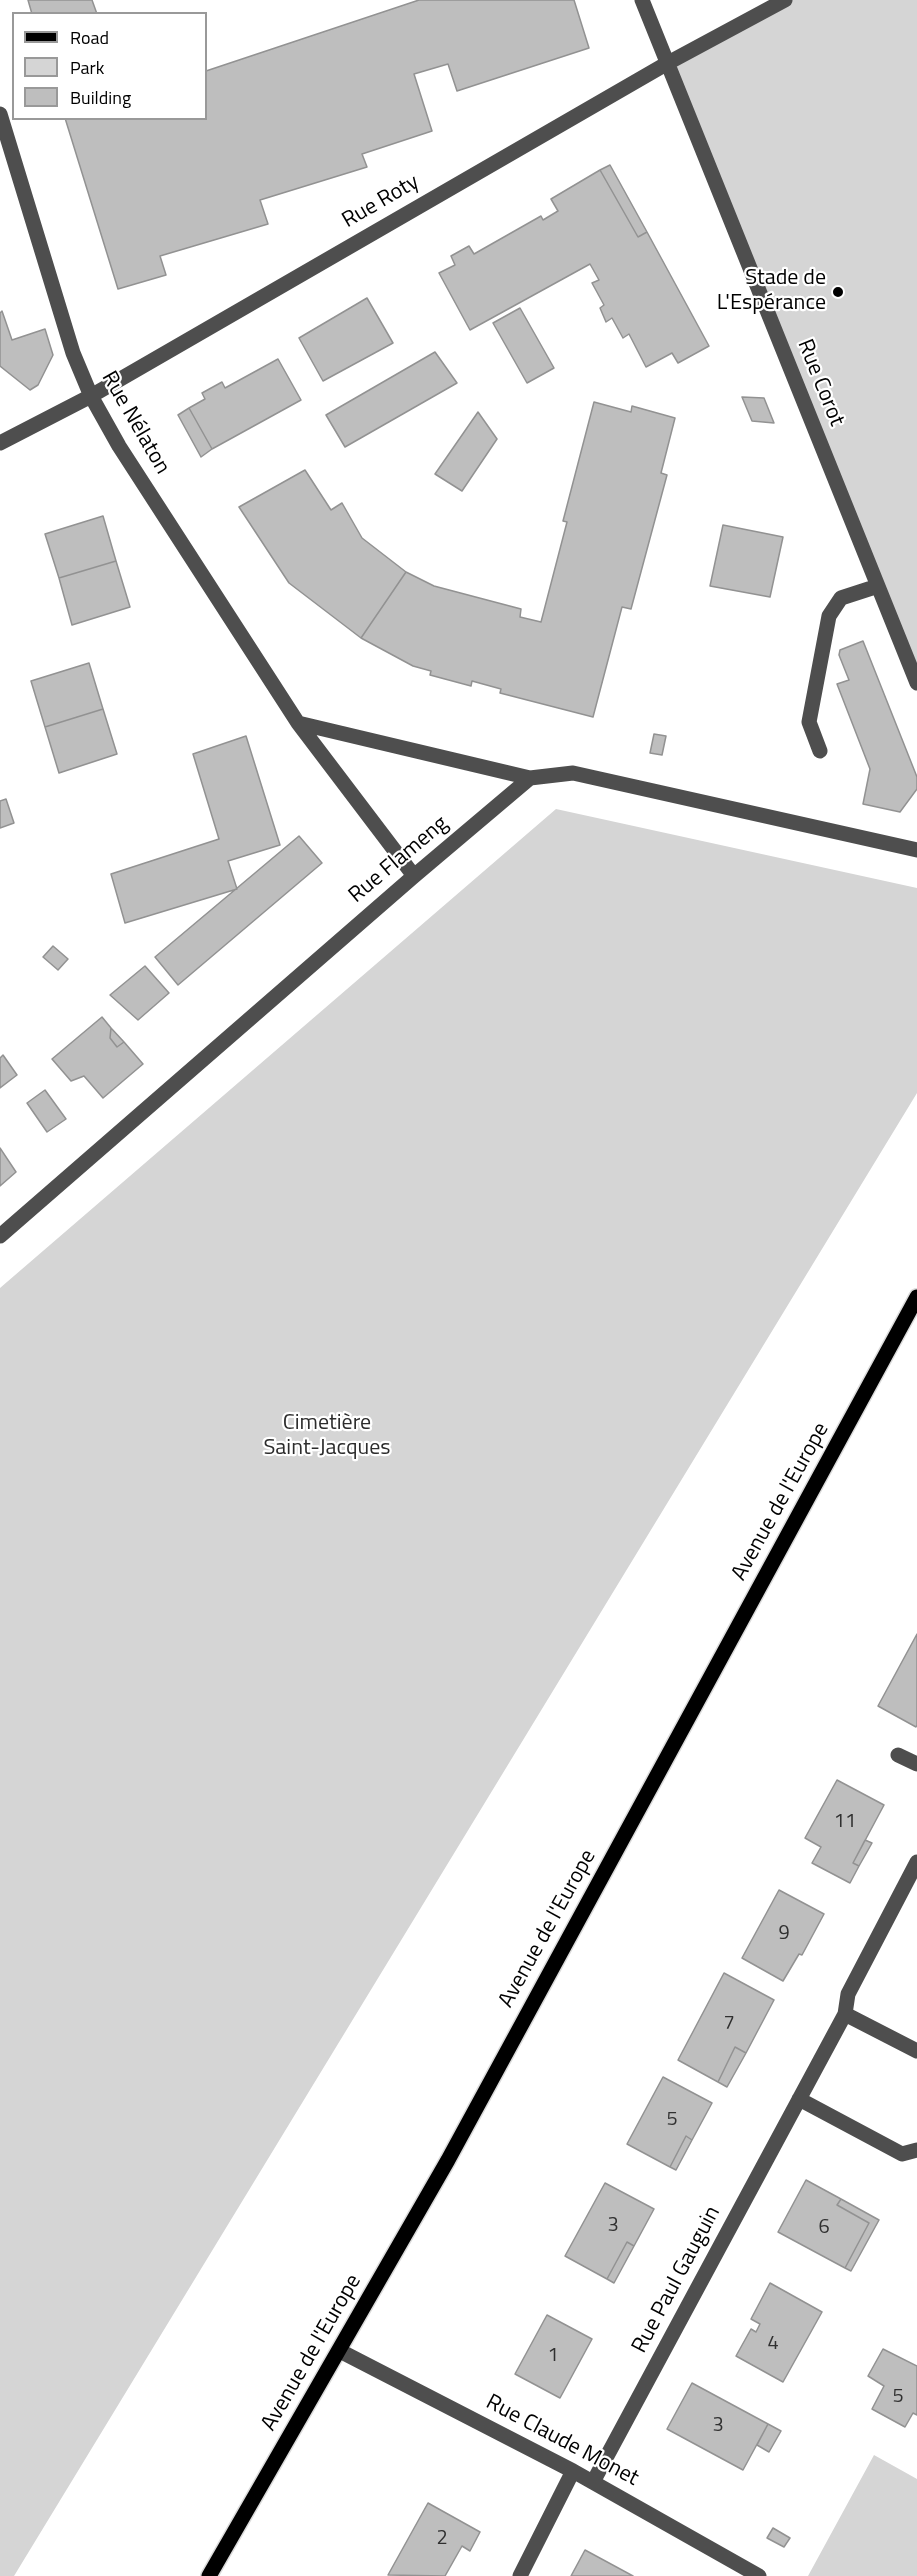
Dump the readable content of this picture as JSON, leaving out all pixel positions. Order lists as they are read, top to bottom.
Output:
{
  "streets": {
    "main road": ["Avenue de l'Europe"],
    "street": [
      "Rue Roty",
      "Rue Corot",
      "Rue Nélaton",
      "Rue Flameng",
      "Rue Paul Gauguin",
      "Rue Claude Monet"
    ]
  },
  "crossings": [
    ["Rue Roty", "Rue Corot"],
    ["Rue Roty", "Rue Nélaton"],
    ["Rue Nélaton", "Rue Flameng"],
    ["Avenue de l'Europe", "Rue Claude Monet"],
    ["Rue Paul Gauguin", "Rue Claude Monet"]
  ],
  "parks": ["Cimetière Saint-Jacques"],
  "places": ["Stade de L'Espérance"],
  "house_numbers": [
    "11",
    "9",
    "7",
    "5",
    "3",
    "6",
    "4",
    "1",
    "5",
    "3",
    "2"
  ],
  "legend": ["Road", "Park", "Building"]
}
